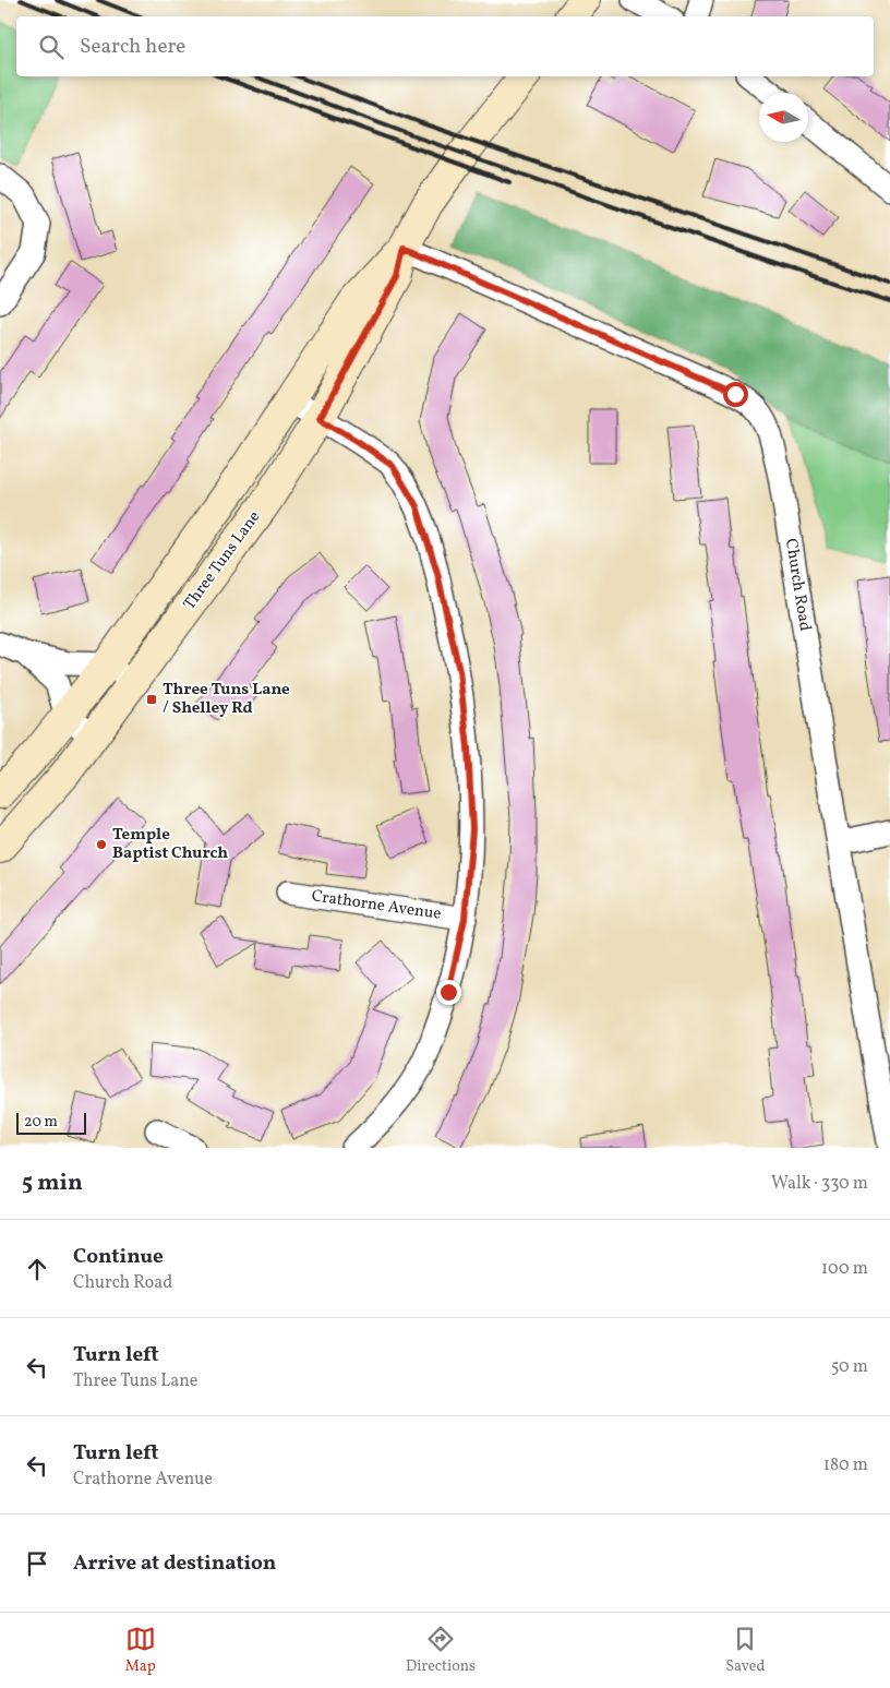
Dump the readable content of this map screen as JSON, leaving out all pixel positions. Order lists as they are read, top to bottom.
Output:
{
  "streets": {
    "street": ["Three Tuns Lane", "Church Road", "Crathorne Avenue"]
  },
  "crossings": [
    ["Three Tuns Lane", "Church Road"],
    ["Three Tuns Lane", "Crathorne Avenue"]
  ],
  "places": {
    "transit": ["Three Tuns Lane / Shelley Rd"],
    "other": ["Temple Baptist Church"]
  },
  "scale_bar": "20 m",
  "north": "left",
  "page": {
    "search": "Search here",
    "scale": "20 m",
    "heading": ["5 min", "Walk · 330 m"],
    "list": [
      ["Continue", "Church Road", "100 m"],
      ["Turn left", "Three Tuns Lane", "50 m"],
      ["Turn left", "Crathorne Avenue", "180 m"],
      "Arrive at destination"
    ],
    "nav": ["Map", "Directions", "Saved"]
  }
}
